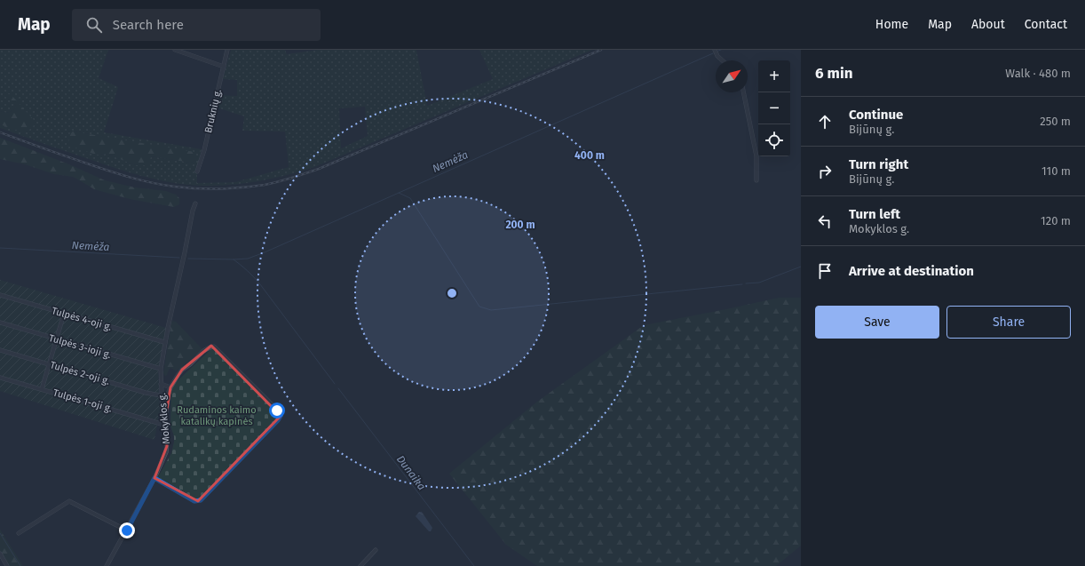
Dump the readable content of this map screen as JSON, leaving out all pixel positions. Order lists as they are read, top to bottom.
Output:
{
  "streets": {
    "street": [
      "Bruknių g.",
      "Tulpės 4-oji g.",
      "Tulpės 3-ioji g.",
      "Tulpės 2-oji g.",
      "Tulpės 1-oji g.",
      "Mokyklos g."
    ]
  },
  "crossings": [
    ["Tulpės 4-oji g.", "Mokyklos g."],
    ["Tulpės 3-ioji g.", "Mokyklos g."],
    ["Tulpės 2-oji g.", "Mokyklos g."],
    ["Tulpės 1-oji g.", "Mokyklos g."]
  ],
  "water": ["Nemėža", "Dunaika"],
  "parks": ["Rudaminos kaimo katalikų kapinės"],
  "north": "top right",
  "page": {
    "header": "Map",
    "search": "Search here",
    "nav": [
      "Home",
      "Map",
      "About",
      "Contact"
    ],
    "heading": ["6 min", "Walk · 480 m"],
    "map_buttons": ["+", "−"],
    "list": [
      ["Continue", "Bijūnų g.", "250 m"],
      ["Turn right", "Bijūnų g.", "110 m"],
      ["Turn left", "Mokyklos g.", "120 m"],
      "Arrive at destination"
    ],
    "buttons": ["Save", "Share"]
  },
  "rings": ["400 m", "200 m"]
}
